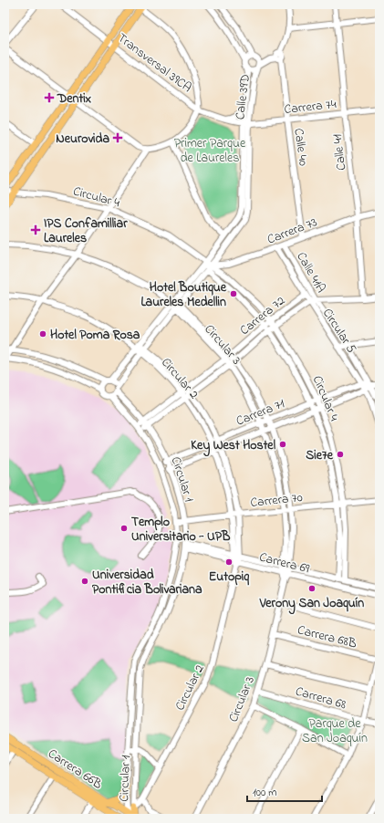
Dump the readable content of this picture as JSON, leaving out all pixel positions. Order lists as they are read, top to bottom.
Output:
{
  "streets": {
    "main road": ["Carrera 66B"],
    "street": [
      "Transversal 39CA",
      "Calle 39D",
      "Carrera 74",
      "Calle 40",
      "Calle 41",
      "Circular 4",
      "Carrera 73",
      "Calle 41A",
      "Carrera 72",
      "Circular 5",
      "Circular 3",
      "Circular 2",
      "Carrera 71",
      "Circular 1",
      "Carrera 70",
      "Carrera 69",
      "Carrera 68B",
      "Carrera 68"
    ]
  },
  "crossings": [
    ["Transversal 39CA", "Calle 39D"],
    ["Transversal 39CA", "Carrera 74"],
    ["Calle 39D", "Carrera 74"],
    ["Calle 39D", "Circular 4"],
    ["Calle 39D", "Carrera 73"],
    ["Carrera 74", "Calle 40"],
    ["Carrera 74", "Calle 41"],
    ["Calle 40", "Carrera 73"],
    ["Calle 41", "Carrera 73"],
    ["Circular 4", "Carrera 73"],
    ["Circular 4", "Carrera 72"],
    ["Circular 4", "Carrera 71"],
    ["Circular 4", "Carrera 70"],
    ["Circular 4", "Carrera 69"],
    ["Carrera 73", "Calle 41A"],
    ["Carrera 73", "Circular 5"],
    ["Calle 41A", "Carrera 72"],
    ["Calle 41A", "Circular 5"],
    ["Calle 41A", "Carrera 71"],
    ["Carrera 72", "Circular 5"],
    ["Carrera 72", "Circular 3"],
    ["Carrera 72", "Circular 2"],
    ["Carrera 72", "Circular 1"],
    ["Circular 5", "Carrera 71"],
    ["Circular 3", "Carrera 71"],
    ["Circular 3", "Carrera 70"],
    ["Circular 3", "Carrera 69"],
    ["Circular 3", "Carrera 68B"],
    ["Circular 3", "Carrera 68"],
    ["Circular 2", "Carrera 71"],
    ["Circular 2", "Circular 1"],
    ["Circular 2", "Carrera 70"],
    ["Circular 2", "Carrera 69"],
    ["Carrera 71", "Circular 1"],
    ["Circular 1", "Carrera 70"],
    ["Circular 1", "Carrera 69"],
    ["Circular 1", "Carrera 66B"]
  ],
  "parks": ["Primer Parque de Laureles", "Parque de San Joaquín"],
  "places": {
    "health": ["Dentix", "Neurovida", "IPS Confamilliar Laureles"],
    "other": [
      "Hotel Boutique Laureles Medellin",
      "Hotel Poma Rosa",
      "Key West Hostel",
      "Sie7e",
      "Templo Universitario - UPB",
      "Eutopiq",
      "Universidad Pontificia Bolivariana",
      "Verony San Joaquín"
    ]
  },
  "scale_bar": "100 m"
}
